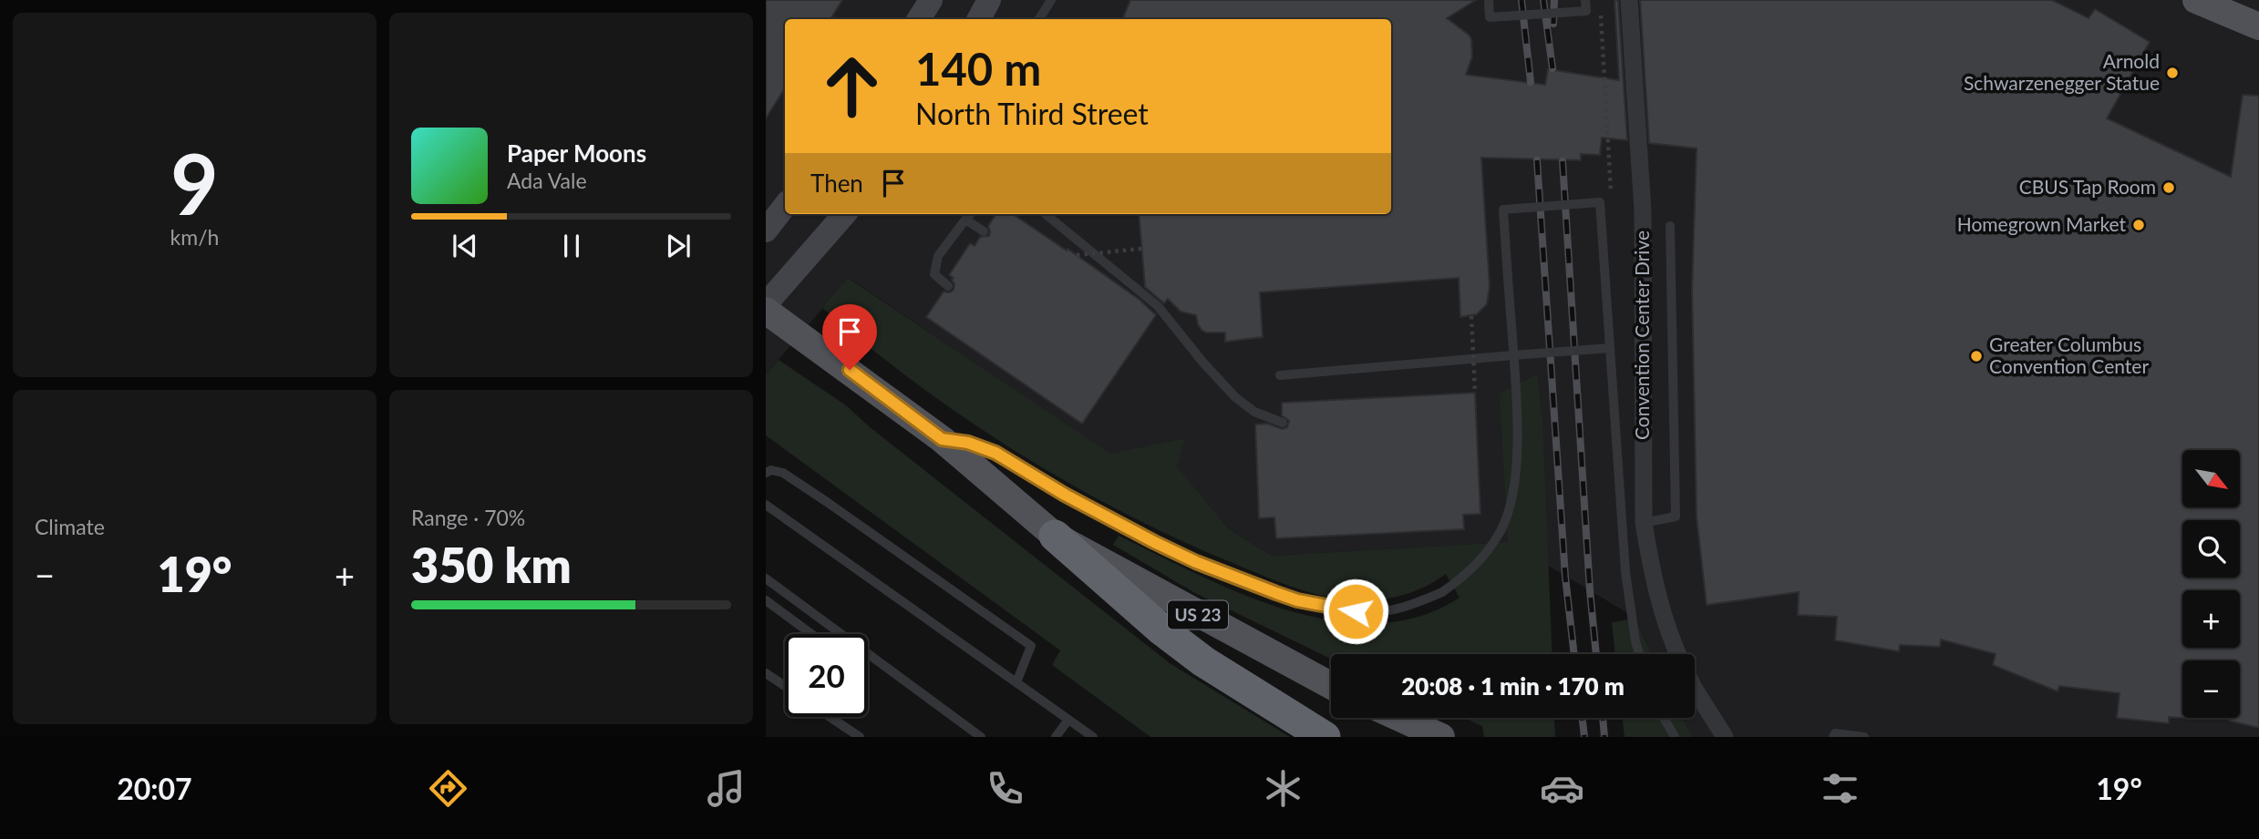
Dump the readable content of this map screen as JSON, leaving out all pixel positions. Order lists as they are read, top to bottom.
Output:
{
  "streets": {
    "main road": ["US 23"],
    "street": ["Convention Center Drive"]
  },
  "places": [
    "Arnold Schwarzenegger Statue",
    "CBUS Tap Room",
    "Homegrown Market",
    "Greater Columbus Convention Center"
  ],
  "north": "bottom right",
  "page": {
    "tile": [
      ["9", "km/h"],
      "Climate",
      ["Range · 70%", "350 km"]
    ],
    "turn": ["140 m", "North Third Street"],
    "song": ["Paper Moons", "Ada Vale"],
    "then": "Then",
    "map_buttons": ["+", "−"],
    "heat": ["−", "19°", "+"],
    "limit": "20",
    "trip": "20:08 · 1 min · 170 m",
    "tabs": ["20:07", "19°"]
  }
}
